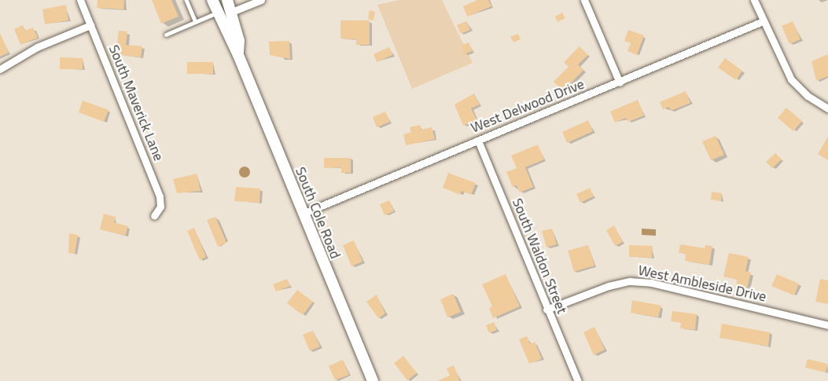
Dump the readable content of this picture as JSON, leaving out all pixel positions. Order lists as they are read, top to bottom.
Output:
{
  "streets": {
    "main road": ["South Cole Road"],
    "street": [
      "South Maverick Lane",
      "West Delwood Drive",
      "South Waldon Street",
      "West Ambleside Drive"
    ]
  },
  "crossings": [
    ["West Delwood Drive", "South Cole Road"],
    ["West Delwood Drive", "South Waldon Street"],
    ["South Waldon Street", "West Ambleside Drive"]
  ]
}
